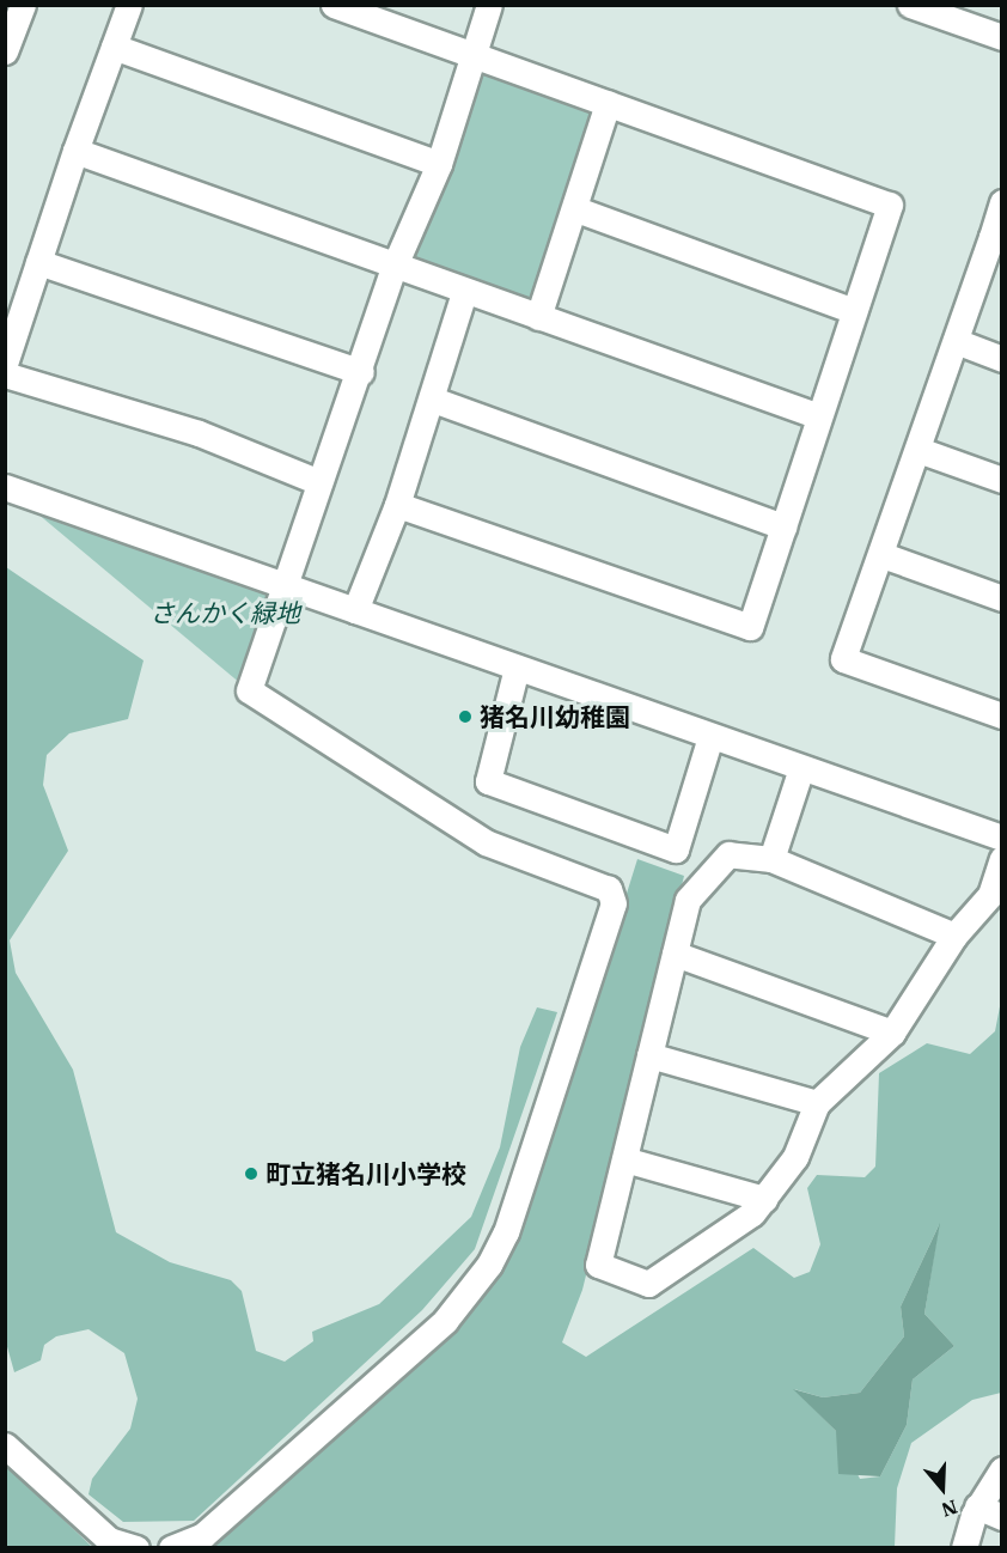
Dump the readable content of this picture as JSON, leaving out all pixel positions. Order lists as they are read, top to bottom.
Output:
{
  "parks": ["さんかく緑地"],
  "places": ["猪名川幼稚園", "町立猪名川小学校"],
  "north": "bottom"
}
